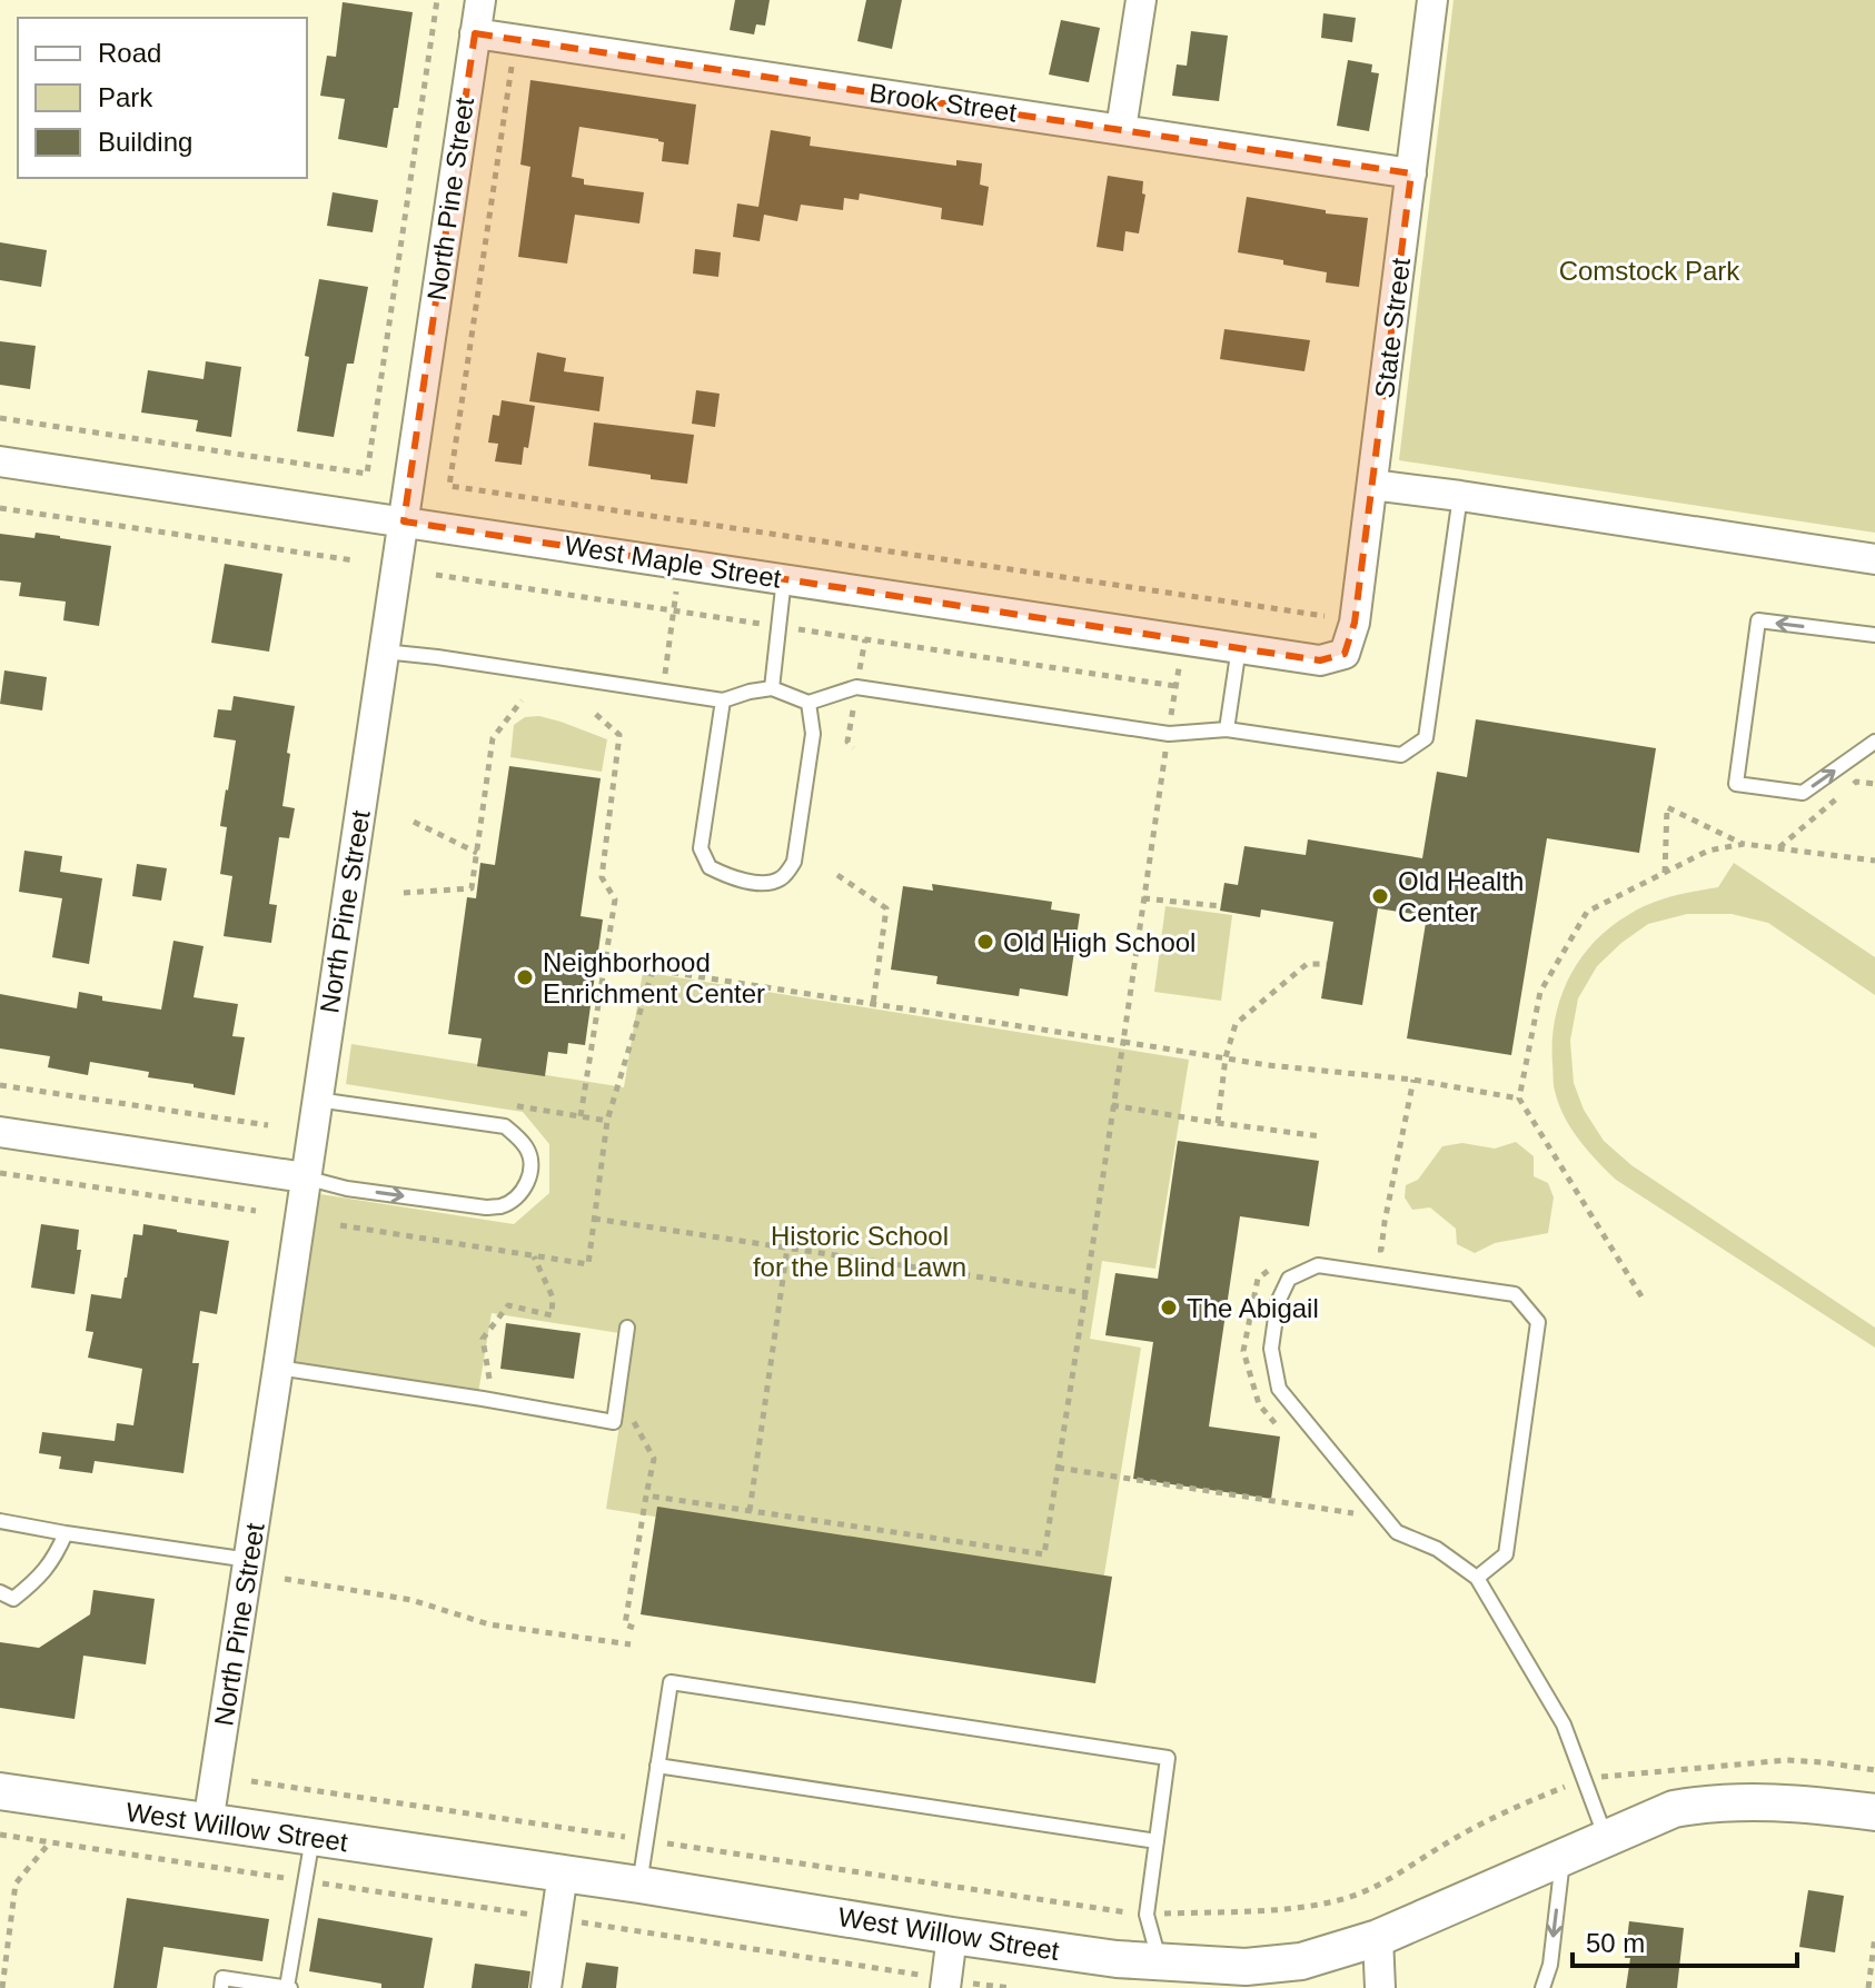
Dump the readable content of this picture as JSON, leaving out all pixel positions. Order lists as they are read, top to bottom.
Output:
{
  "streets": {
    "street": [
      "Brook Street",
      "North Pine Street",
      "State Street",
      "West Maple Street",
      "West Willow Street"
    ]
  },
  "crossings": [
    ["Brook Street", "North Pine Street"],
    ["Brook Street", "State Street"],
    ["North Pine Street", "West Maple Street"],
    ["North Pine Street", "West Willow Street"],
    ["State Street", "West Maple Street"]
  ],
  "parks": ["Comstock Park", "Historic School for the Blind Lawn"],
  "places": [
    "Old Health Center",
    "Old High School",
    "Neighborhood Enrichment Center",
    "The Abigail"
  ],
  "legend": ["Road", "Park", "Building"],
  "scale_bar": "50 m"
}
